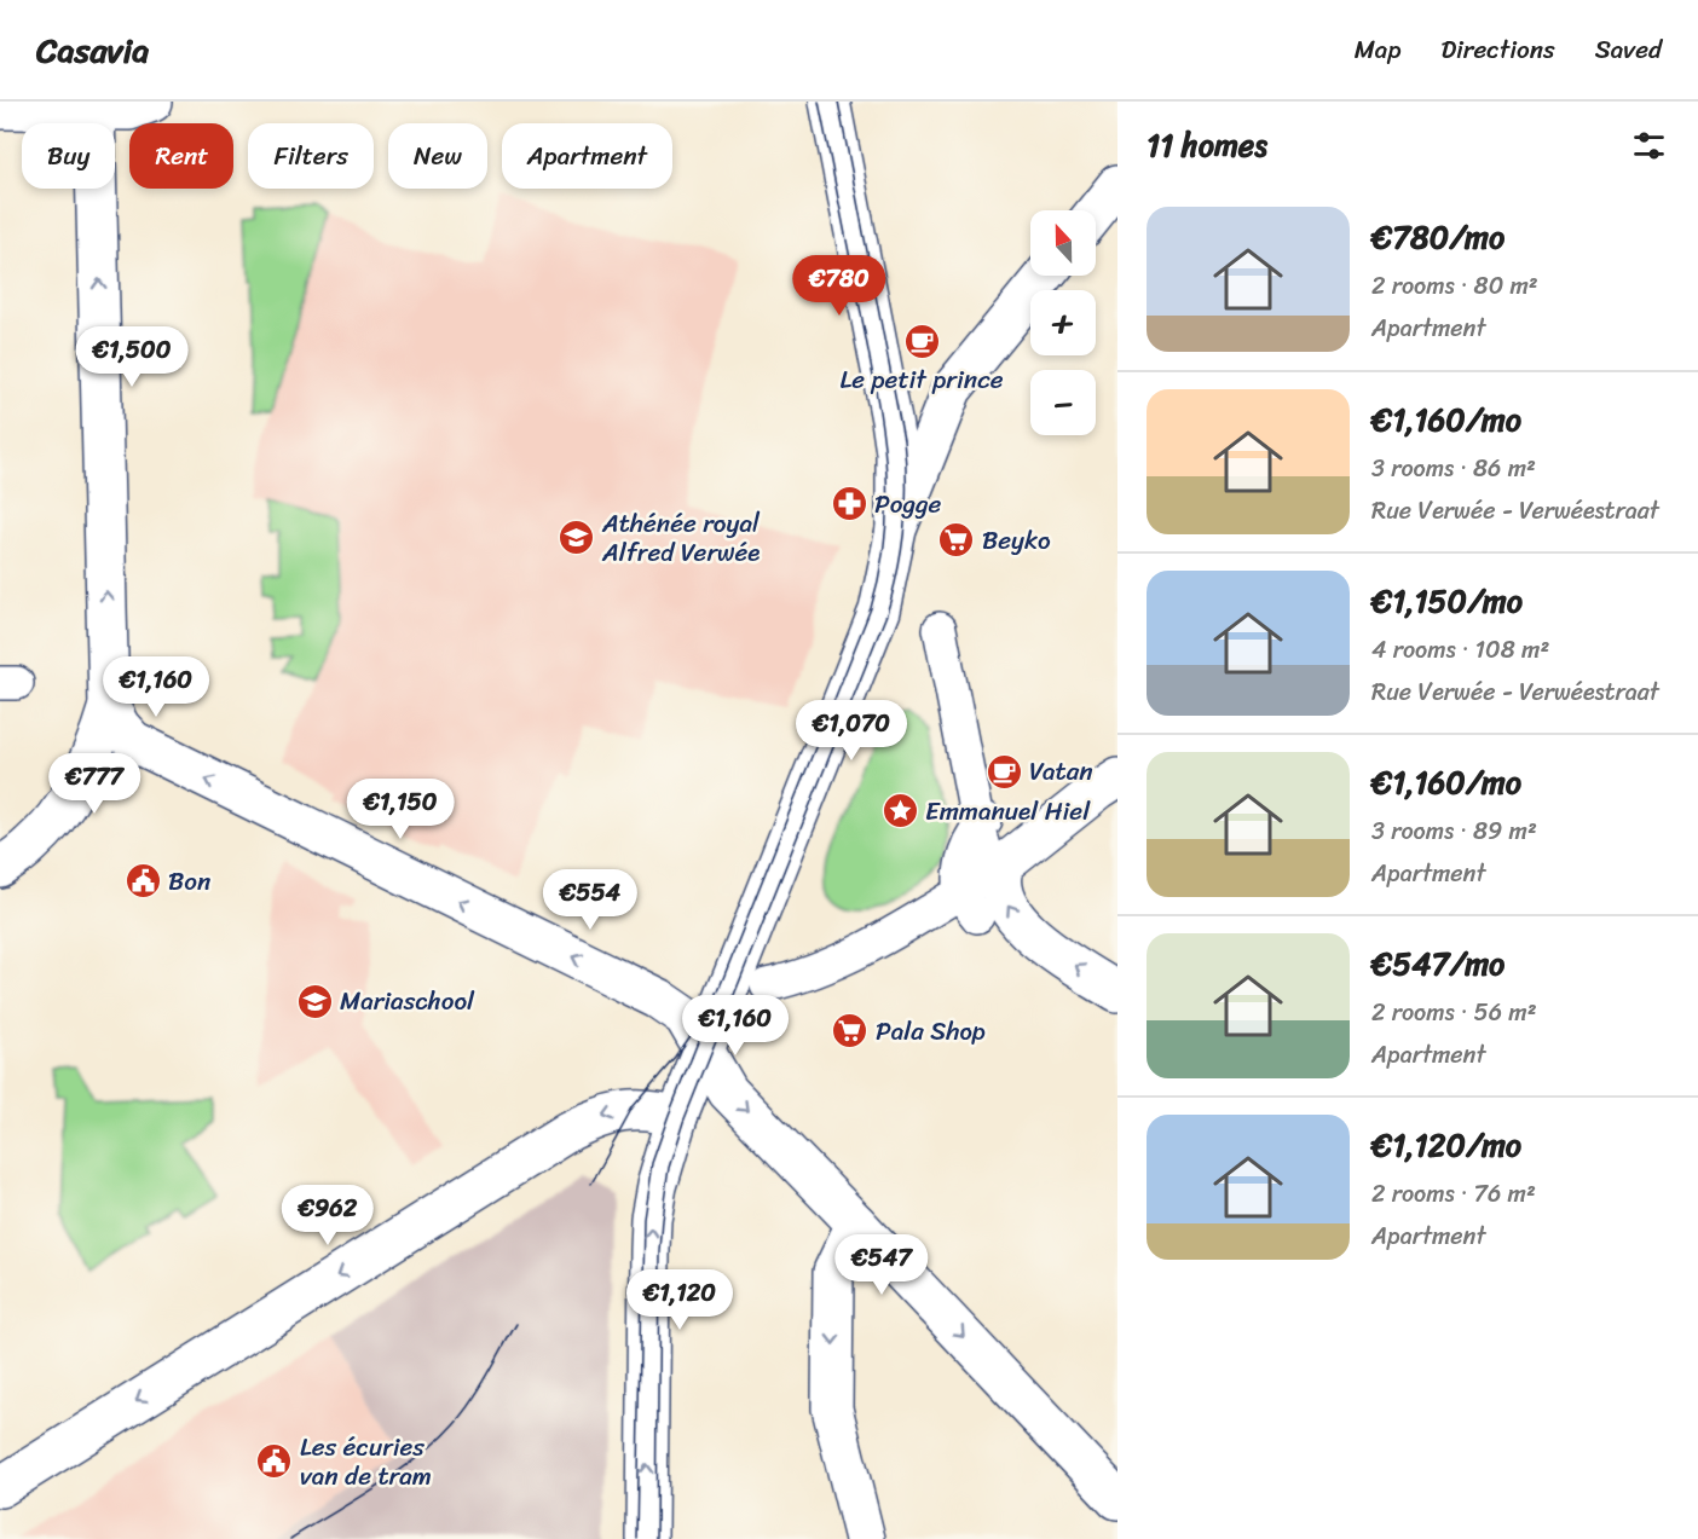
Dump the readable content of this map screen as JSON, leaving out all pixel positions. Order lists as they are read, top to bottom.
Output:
{
  "places": {
    "cafe": ["Le petit prince", "Vatan"],
    "pharmacy": ["Pogge"],
    "school or university": ["Athénée royal Alfred Verwée", "Mariaschool"],
    "supermarket": ["Beyko", "Pala Shop"],
    "place": ["Emmanuel Hiel"],
    "public building": ["Bon", "Les écuries van de tram"]
  },
  "north": "top",
  "page": {
    "header": "Casavia",
    "nav": ["Map", "Directions", "Saved"],
    "heading": "11 homes",
    "chip": [
      "Buy",
      "Rent",
      "Filters",
      "New",
      "Apartment"
    ],
    "list": [
      {
        "name": "€780/mo",
        "note": "2 rooms · 80 m² · Apartment"
      },
      {
        "name": "€1,160/mo",
        "note": "3 rooms · 86 m² · Rue Verwée - Verwéestraat"
      },
      {
        "name": "€1,150/mo",
        "note": "4 rooms · 108 m² · Rue Verwée - Verwéestraat"
      },
      {
        "name": "€1,160/mo",
        "note": "3 rooms · 89 m² · Apartment"
      },
      {
        "name": "€547/mo",
        "note": "2 rooms · 56 m² · Apartment"
      },
      {
        "name": "€1,120/mo",
        "note": "2 rooms · 76 m² · Apartment"
      }
    ],
    "map_buttons": ["+", "−"],
    "price": [
      "€780",
      "€1,500",
      "€1,160",
      "€1,070",
      "€777",
      "€1,150",
      "€554",
      "€1,160",
      "€962",
      "€547",
      "€1,120"
    ]
  }
}
